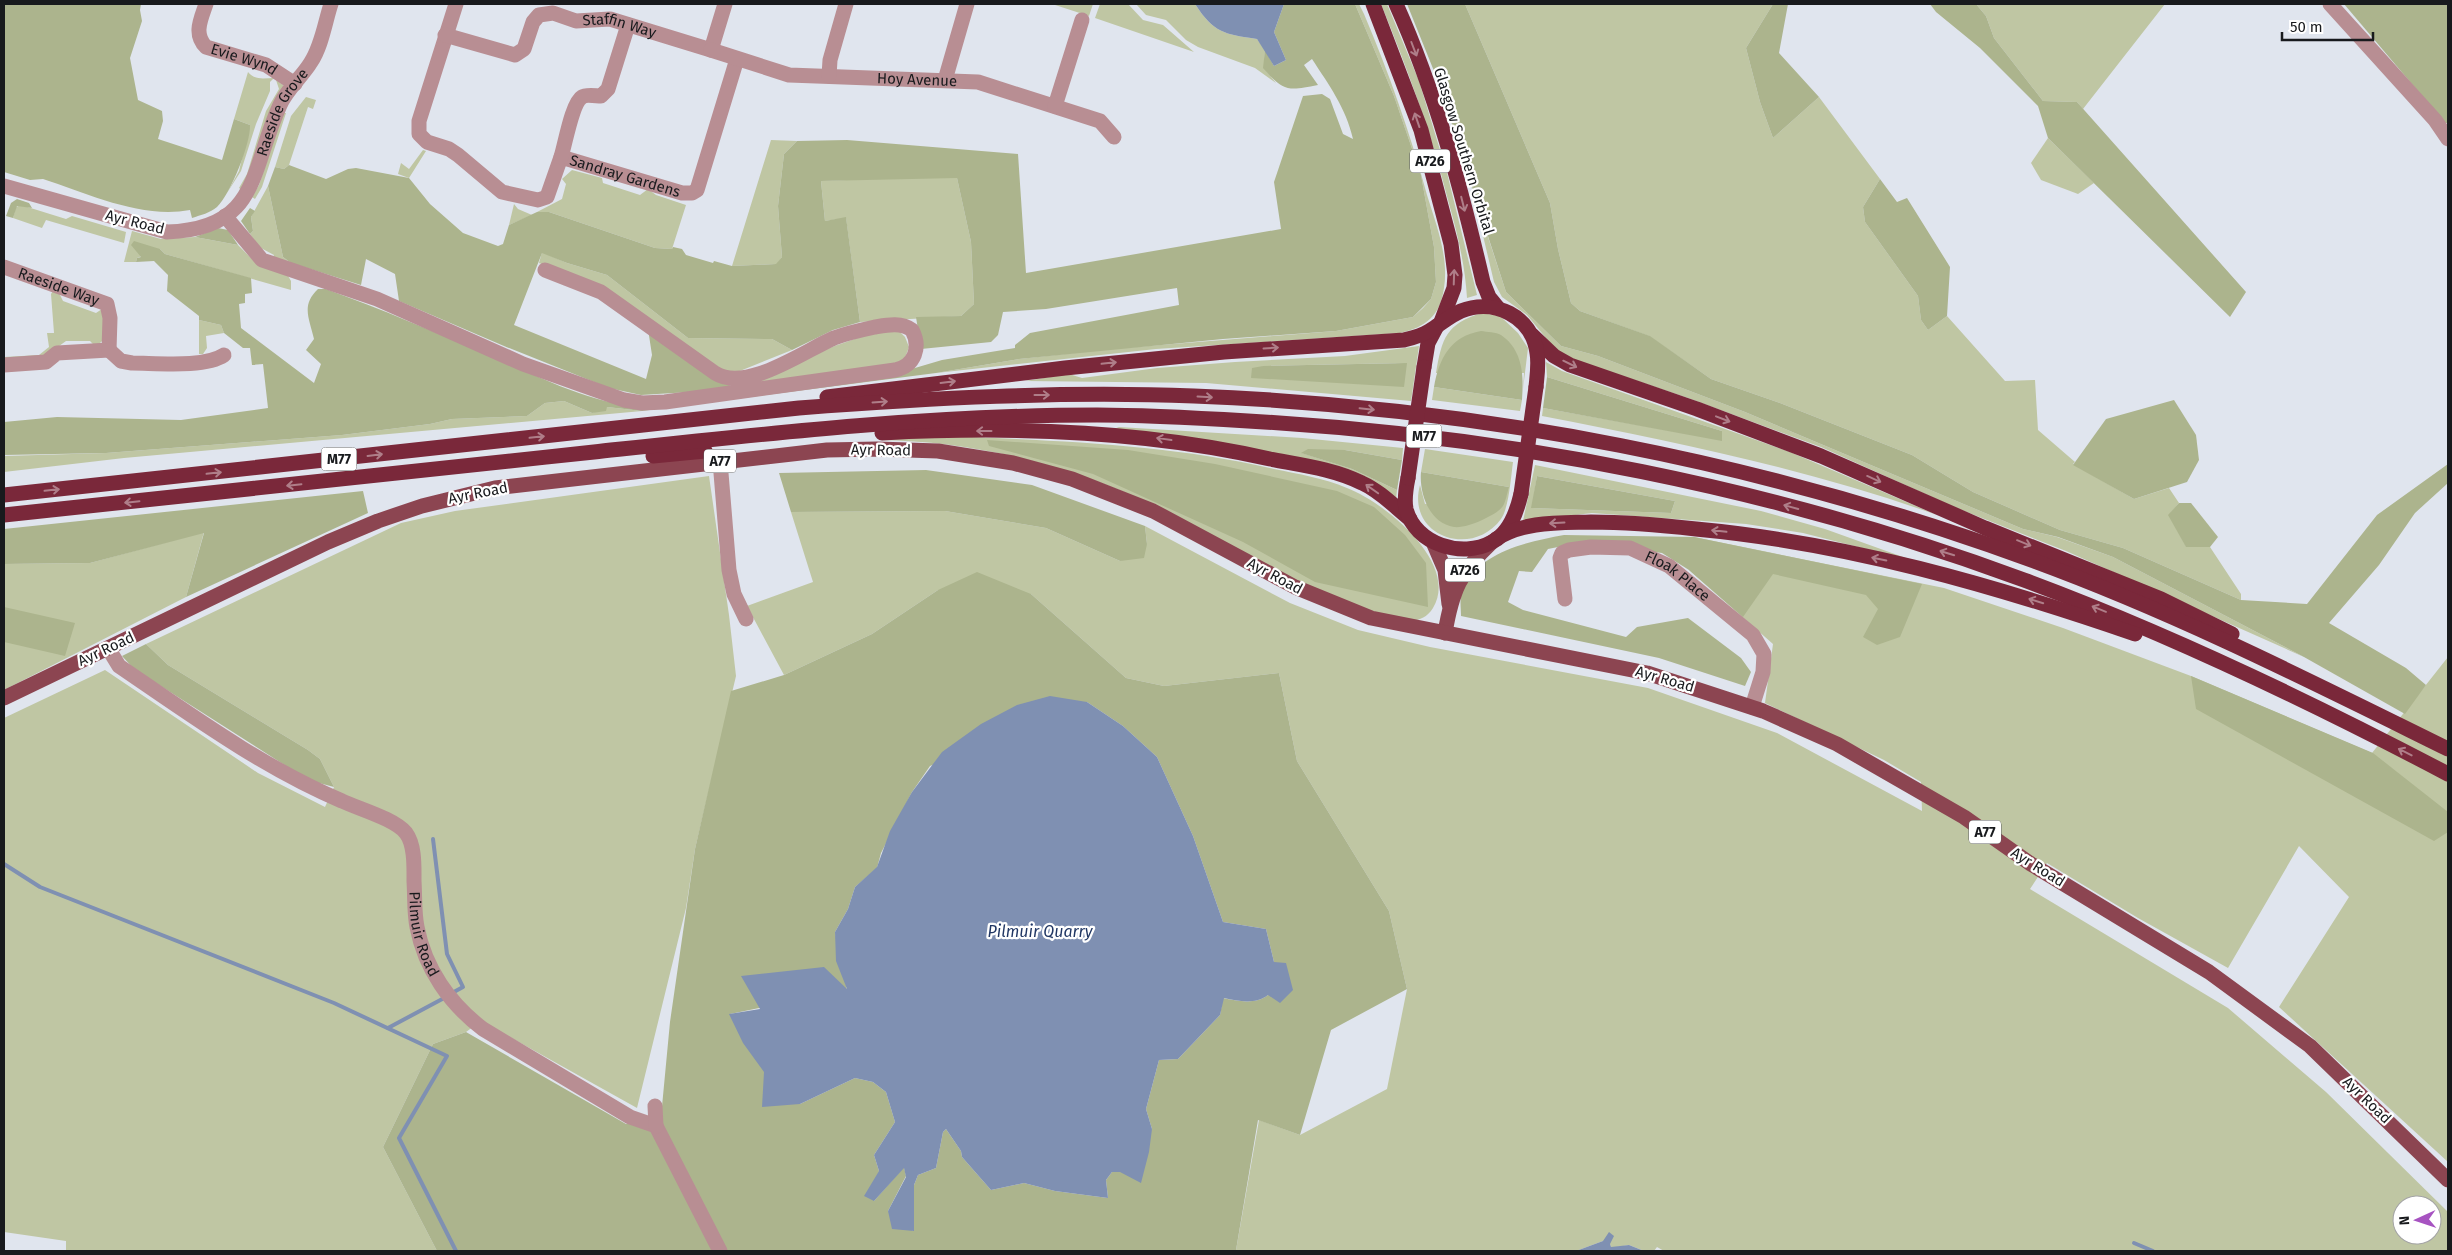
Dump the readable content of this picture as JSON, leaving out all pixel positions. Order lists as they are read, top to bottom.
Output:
{
  "streets": {
    "highway": ["Glasgow Southern Orbital", "A726", "M77"],
    "main road": ["Ayr Road", "A77"],
    "street": [
      "Staffin Way",
      "Evie Wynd",
      "Hoy Avenue",
      "Raeside Grove",
      "Sandray Gardens",
      "Raeside Way",
      "Floak Place",
      "Pilmuir Road"
    ]
  },
  "crossings": [
    ["Staffin Way", "Hoy Avenue"],
    ["Staffin Way", "Sandray Gardens"],
    ["Evie Wynd", "Raeside Grove"],
    ["Hoy Avenue", "Sandray Gardens"],
    ["Raeside Grove", "Ayr Road"],
    ["Glasgow Southern Orbital", "A726"],
    ["A726", "Ayr Road"],
    ["A726", "M77"],
    ["Ayr Road", "Floak Place"],
    ["Ayr Road", "Pilmuir Road"]
  ],
  "water": ["Pilmuir Quarry"],
  "scale_bar": "50 m",
  "north": "left"
}
